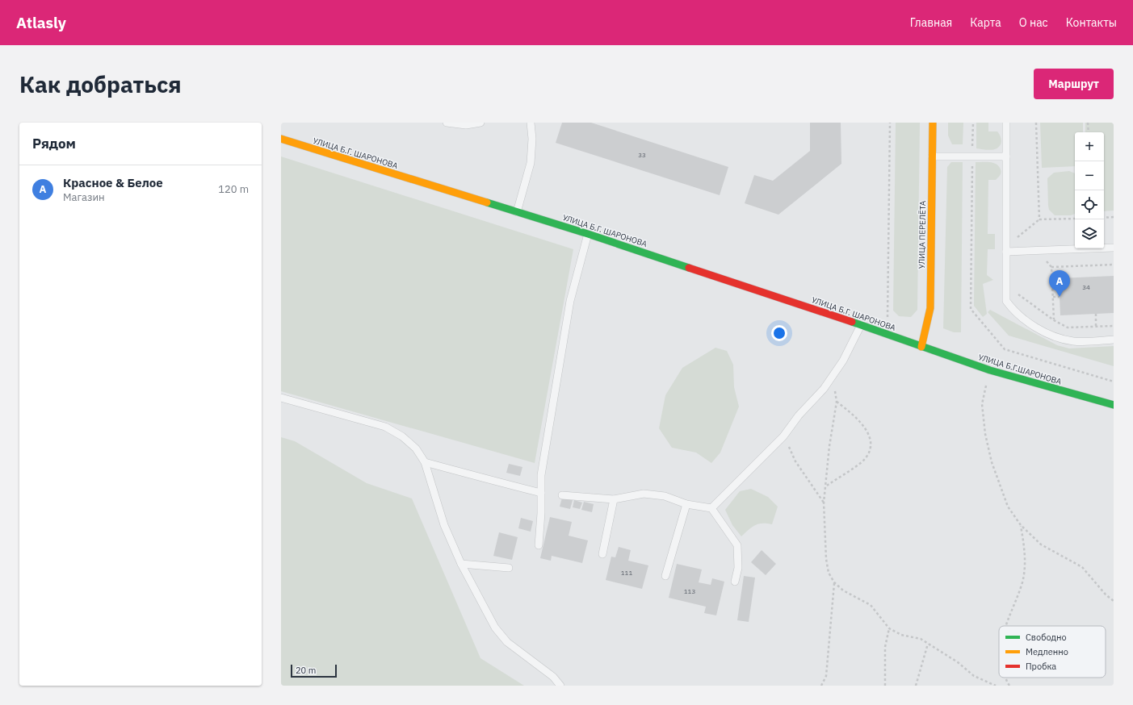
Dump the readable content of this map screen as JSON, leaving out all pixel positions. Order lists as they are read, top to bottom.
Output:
{
  "streets": {
    "main road": ["УЛИЦА Б.Г. ШАРОНОВА", "УЛИЦА ПЕРЕЛЁТА", "УЛИЦА Б.Г.ШАРОНОВА"]
  },
  "crossings": [
    ["УЛИЦА Б.Г. ШАРОНОВА", "УЛИЦА ПЕРЕЛЁТА"],
    ["УЛИЦА Б.Г. ШАРОНОВА", "УЛИЦА Б.Г.ШАРОНОВА"],
    ["УЛИЦА ПЕРЕЛЁТА", "УЛИЦА Б.Г.ШАРОНОВА"]
  ],
  "house_numbers": [
    "33",
    "34",
    "111",
    "113"
  ],
  "legend": ["Свободно", "Медленно", "Пробка"],
  "scale_bar": "20 m",
  "page": {
    "header": "Atlasly",
    "nav": [
      "Главная",
      "Карта",
      "О нас",
      "Контакты"
    ],
    "buttons": "Маршрут",
    "title": "Как добраться",
    "heading": "Рядом",
    "map_buttons": ["+", "−"],
    "list": [
      {
        "mark": "A",
        "name": "Красное & Белое",
        "note": "Магазин",
        "value": "120 m"
      }
    ],
    "pins": "A",
    "scale": "20 m"
  }
}
